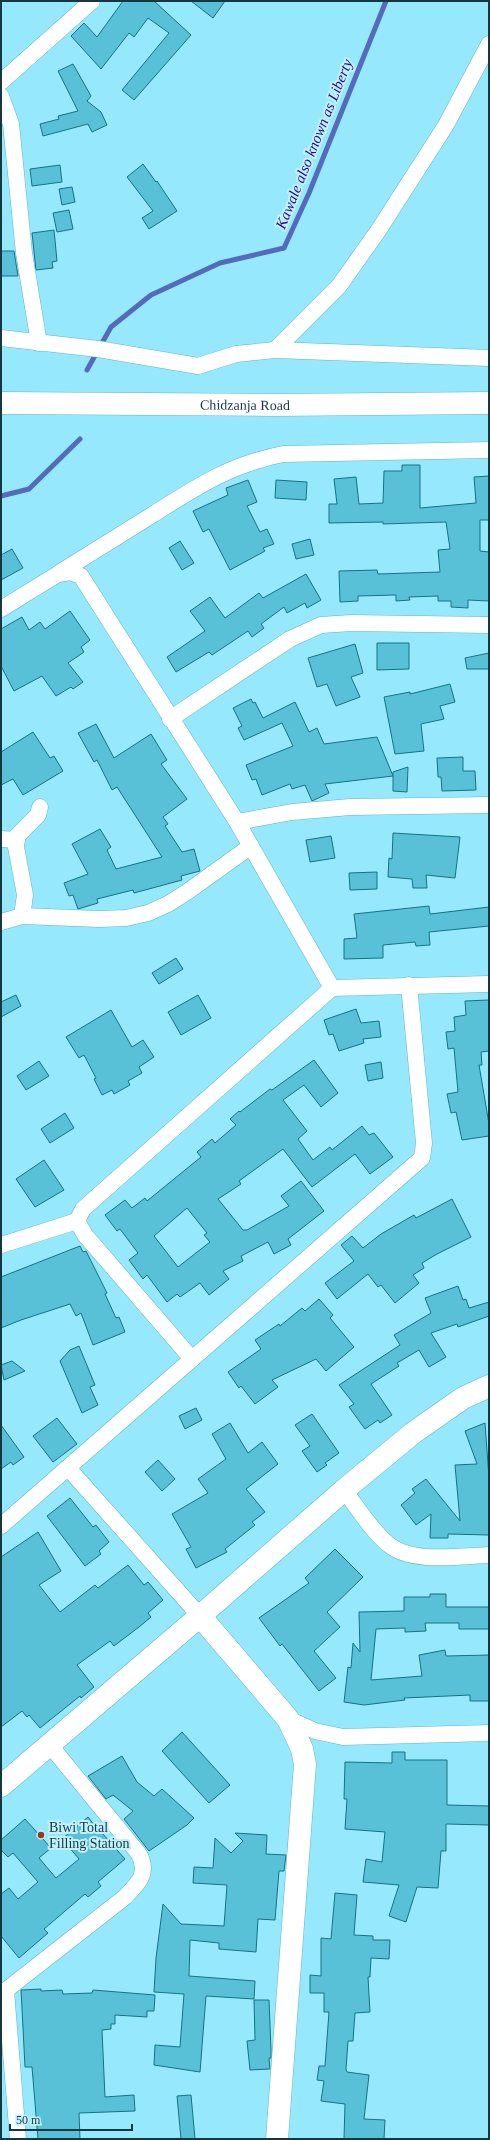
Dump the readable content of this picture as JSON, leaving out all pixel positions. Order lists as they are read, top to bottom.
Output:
{
  "streets": {
    "street": ["Chidzanja Road"]
  },
  "water": ["Kawale also known as Liberty"],
  "places": ["Biwi Total Filling Station"],
  "scale_bar": "50 m"
}
